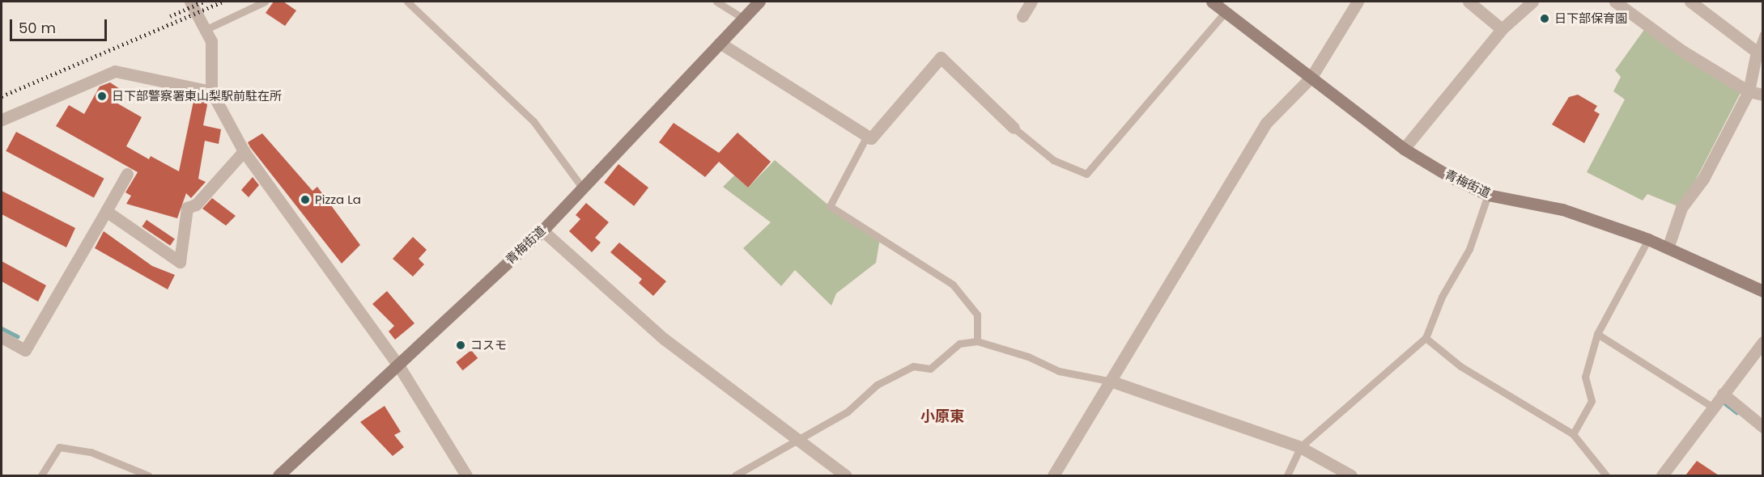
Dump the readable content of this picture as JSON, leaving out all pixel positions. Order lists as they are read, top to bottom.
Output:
{
  "streets": {
    "main road": ["青梅街道"]
  },
  "districts": ["小原東"],
  "places": [
    "日下部保育園",
    "日下部警察署東山梨駅前駐在所",
    "Pizza La",
    "コスモ"
  ],
  "scale_bar": "50 m"
}
